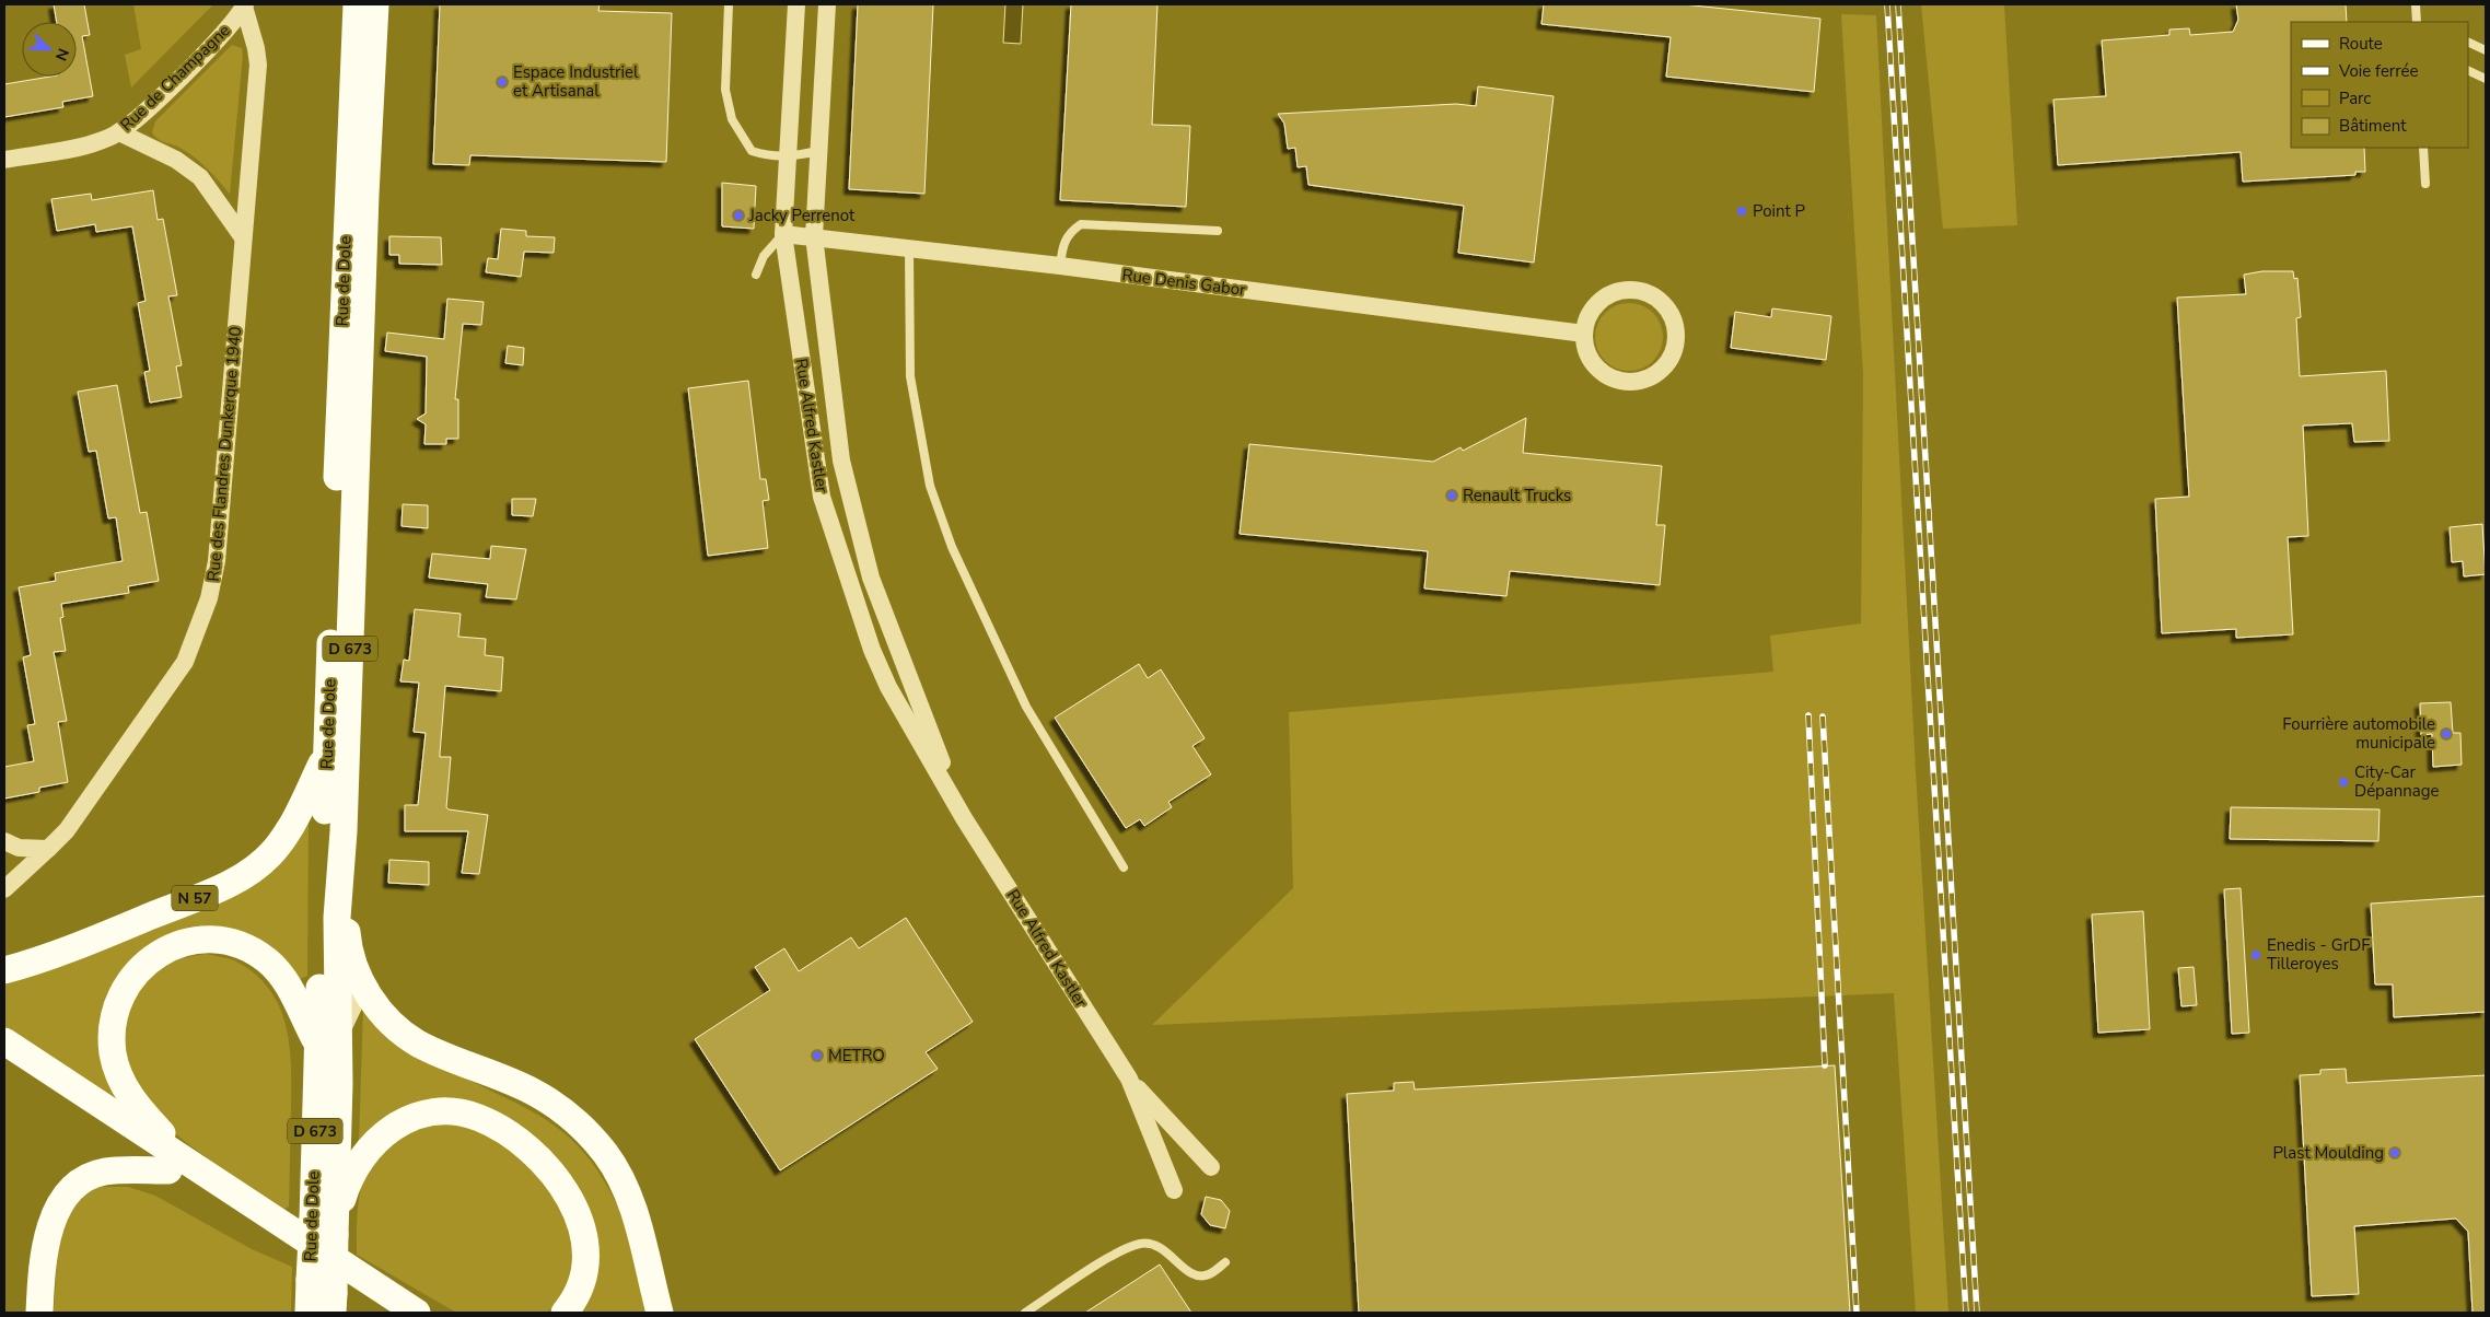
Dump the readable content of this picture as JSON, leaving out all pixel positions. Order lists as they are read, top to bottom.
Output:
{
  "streets": {
    "main road": ["Rue de Dole", "D 673", "N 57"],
    "street": [
      "Rue de Champagne",
      "Rue Denis Gabor",
      "Rue Alfred Kastler",
      "Rue des Flandres Dunkerque 1940"
    ]
  },
  "crossings": [
    ["Rue de Champagne", "Rue des Flandres Dunkerque 1940"],
    ["Rue de Dole", "N 57"],
    ["Rue Denis Gabor", "Rue Alfred Kastler"]
  ],
  "places": [
    "Espace Industriel et Artisanal",
    "Point P",
    "Jacky Perrenot",
    "Renault Trucks",
    "Fourrière automobile municipale",
    "City-Car Dépannage",
    "Enedis - GrDF Tilleroyes",
    "METRO",
    "Plast Moulding"
  ],
  "legend": [
    "Route",
    "Voie ferrée",
    "Parc",
    "Bâtiment"
  ],
  "north": "bottom right"
}
